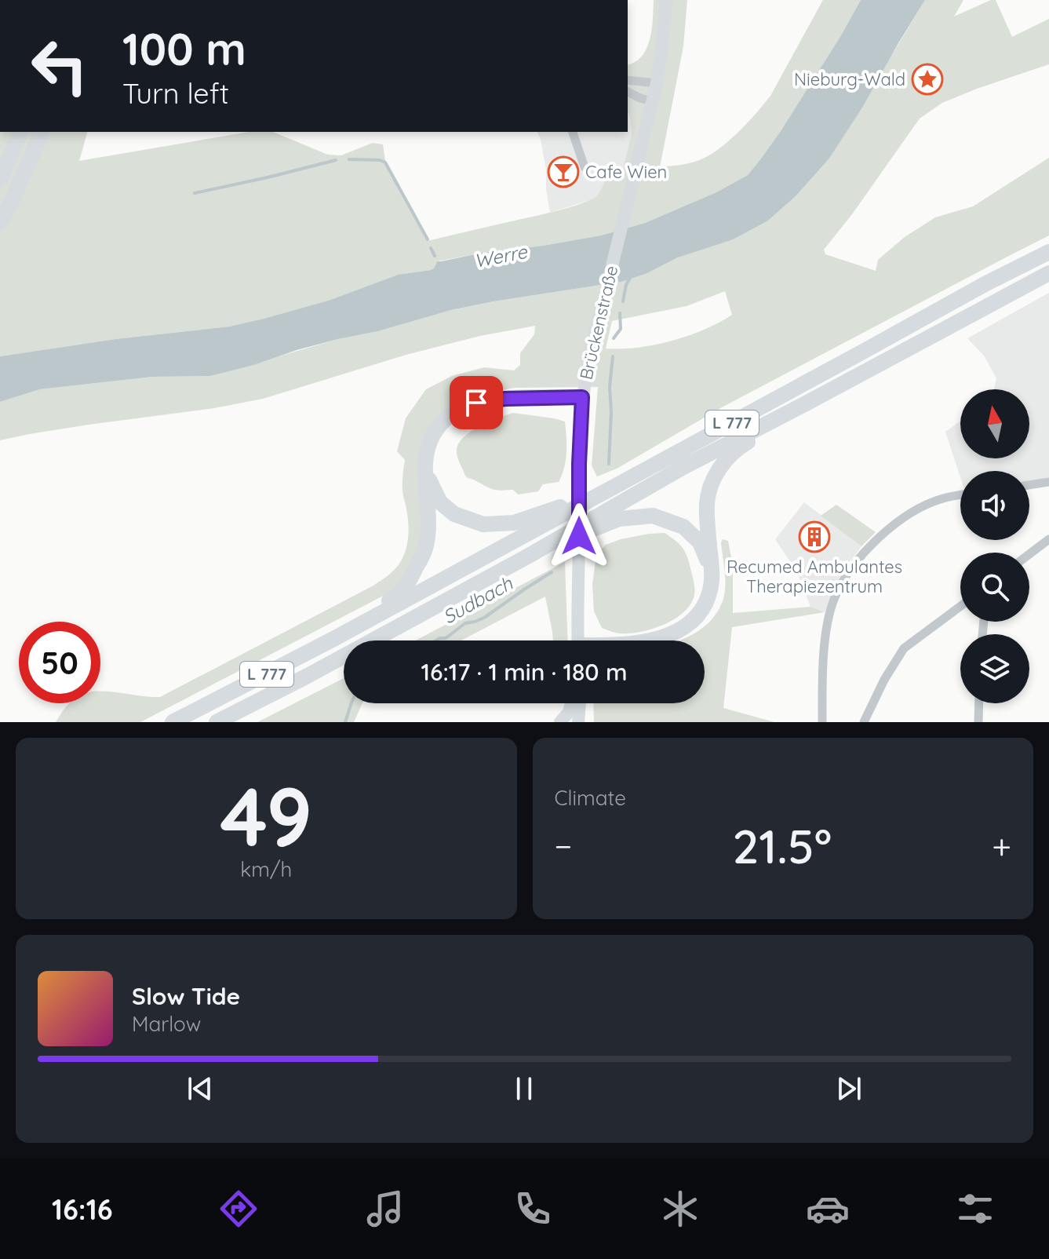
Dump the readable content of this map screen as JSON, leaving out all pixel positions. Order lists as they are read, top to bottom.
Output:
{
  "streets": {
    "highway": ["L 777"],
    "main road": ["Brückenstraße"]
  },
  "crossings": [
    ["Brückenstraße", "L 777"]
  ],
  "water": ["Werre", "Sudbach"],
  "places": {
    "place": ["Nieburg-Wald"],
    "bar": ["Cafe Wien"],
    "building": ["Recumed Ambulantes Therapiezentrum"]
  },
  "north": "top",
  "page": {
    "turn": ["100 m", "Turn left"],
    "limit": "50",
    "trip": "16:17 · 1 min · 180 m",
    "tile": [
      ["49", "km/h"],
      "Climate"
    ],
    "heat": ["−", "21.5°", "+"],
    "song": ["Slow Tide", "Marlow"],
    "tabs": "16:16"
  }
}
